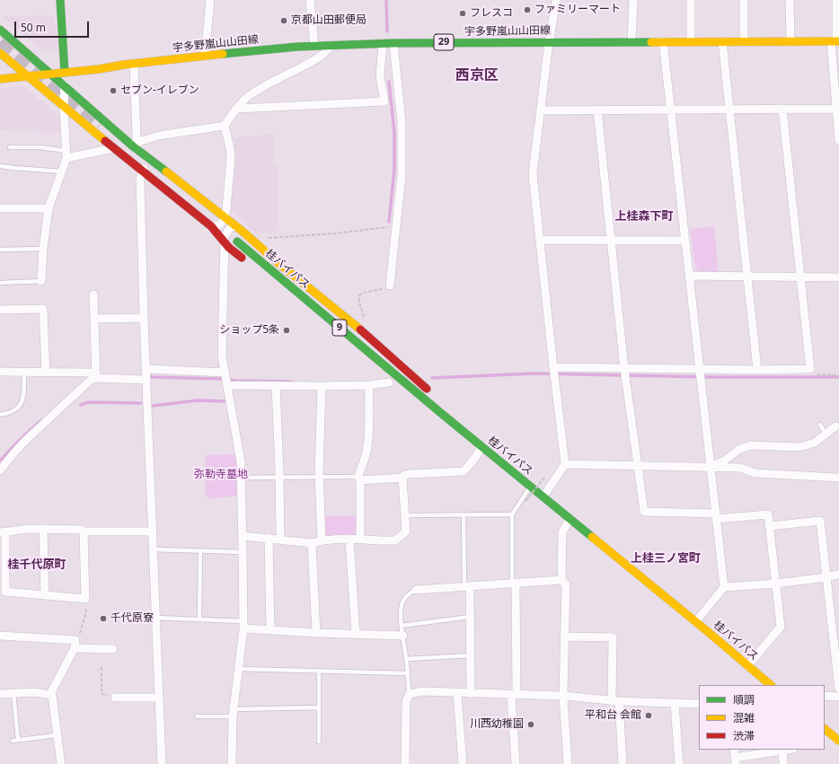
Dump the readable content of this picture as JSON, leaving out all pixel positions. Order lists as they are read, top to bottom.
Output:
{
  "streets": {
    "main road": [
      "宇多野嵐山山田線",
      "29",
      "桂バイパス",
      "9"
    ]
  },
  "districts": [
    "西京区",
    "上桂森下町",
    "上桂三ノ宮町",
    "桂千代原町"
  ],
  "parks": ["弥勒寺墓地"],
  "places": [
    "ファミリーマート",
    "フレスコ",
    "京都山田郵便局",
    "セブン-イレブン",
    "ショップ5条",
    "千代原寮",
    "平和台 会館",
    "川西幼稚園"
  ],
  "legend": ["順調", "混雑", "渋滞"],
  "scale_bar": "50 m"
}
